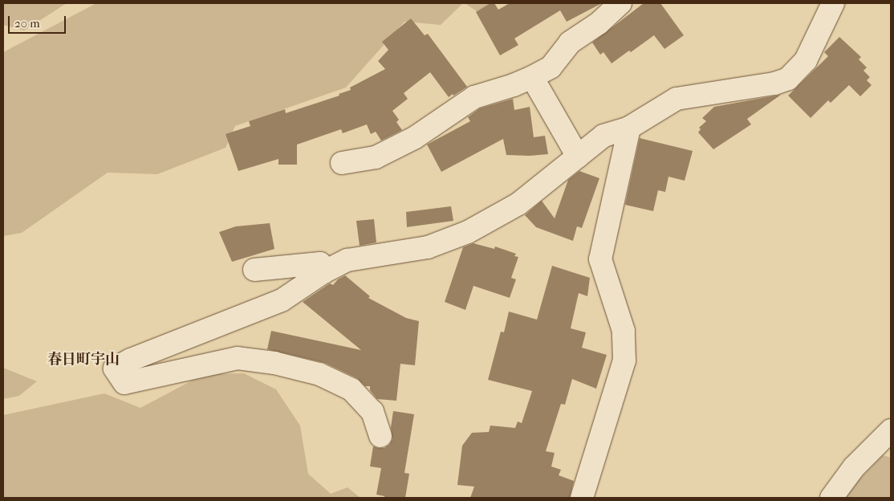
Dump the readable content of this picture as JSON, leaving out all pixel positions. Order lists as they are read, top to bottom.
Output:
{
  "districts": ["春日町宇山"],
  "scale_bar": "20 m"
}
